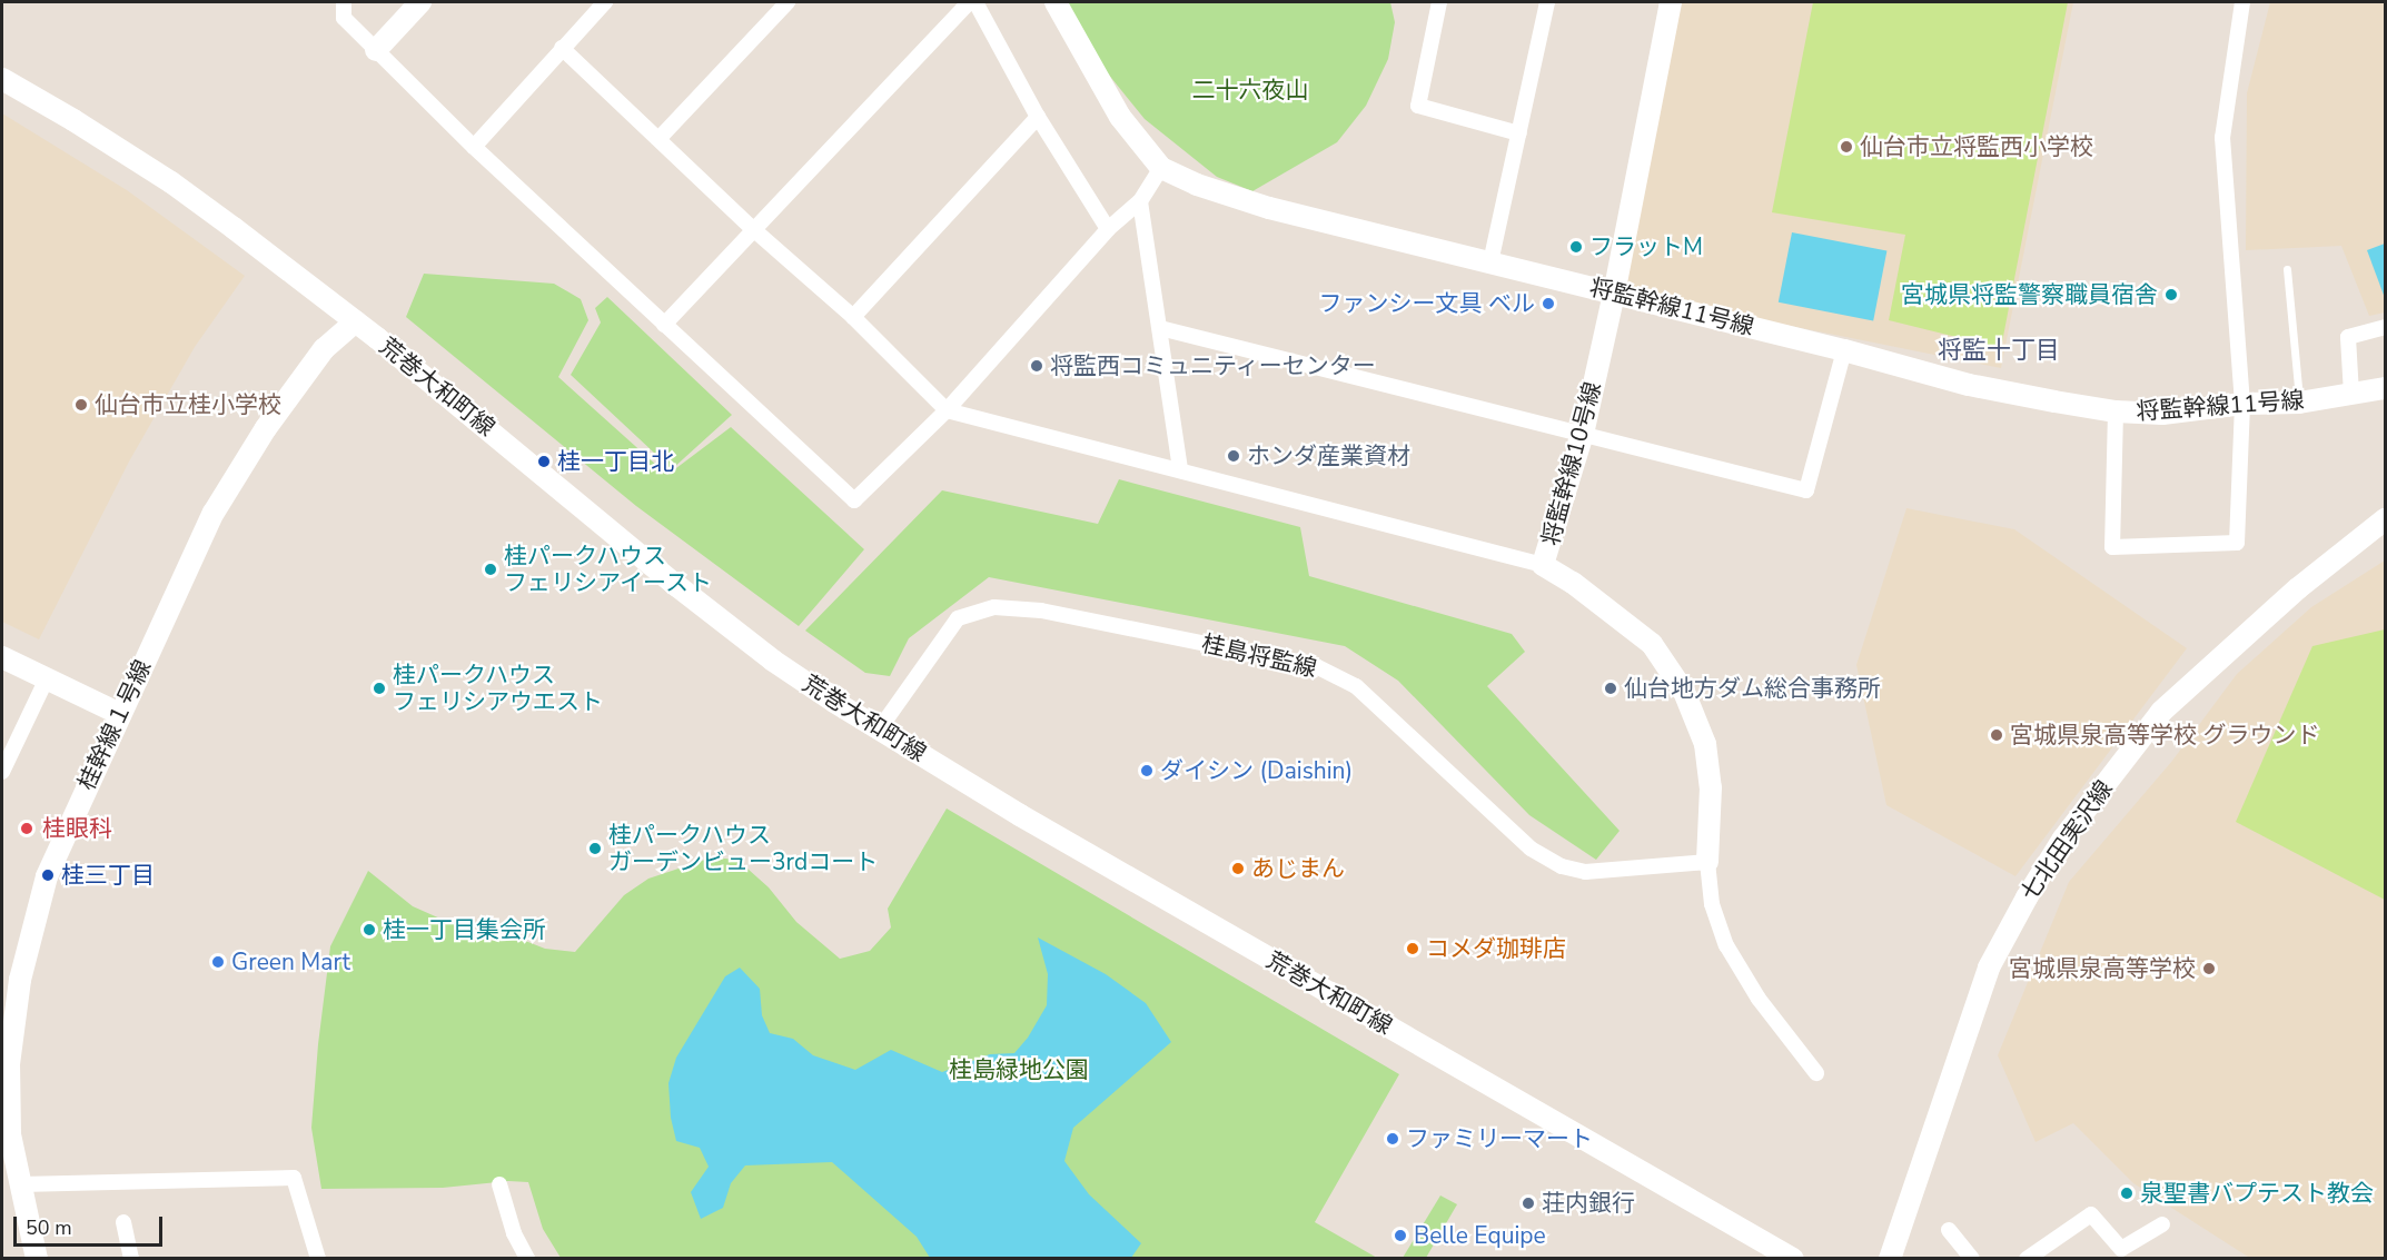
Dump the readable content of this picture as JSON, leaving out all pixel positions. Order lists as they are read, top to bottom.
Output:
{
  "streets": {
    "street": [
      "将監幹線11号線",
      "荒巻大和町線",
      "将監幹線10号線",
      "桂島将監線",
      "桂幹線１号線",
      "七北田実沢線"
    ]
  },
  "crossings": [
    ["将監幹線11号線", "将監幹線10号線"],
    ["荒巻大和町線", "桂島将監線"],
    ["荒巻大和町線", "桂幹線１号線"],
    ["将監幹線10号線", "桂島将監線"]
  ],
  "districts": ["将監十丁目"],
  "parks": ["二十六夜山", "桂島緑地公園"],
  "places": [
    "仙台市立将監西小学校",
    "フラットM",
    "宮城県将監警察職員宿舎",
    "ファンシー文具 ベル",
    "将監西コミュニティーセンター",
    "仙台市立桂小学校",
    "ホンダ産業資材",
    "桂一丁目北",
    "桂パークハウス フェリシアイースト",
    "桂パークハウス フェリシアウエスト",
    "仙台地方ダム総合事務所",
    "宮城県泉高等学校 グラウンド",
    "ダイシン (Daishin)",
    "桂眼科",
    "桂パークハウス ガーデンビュー3rdコート",
    "あじまん",
    "桂三丁目",
    "桂一丁目集会所",
    "コメダ珈琲店",
    "Green Mart",
    "宮城県泉高等学校",
    "ファミリーマート",
    "泉聖書バプテスト教会",
    "荘内銀行",
    "Belle Equipe"
  ],
  "scale_bar": "50 m"
}
